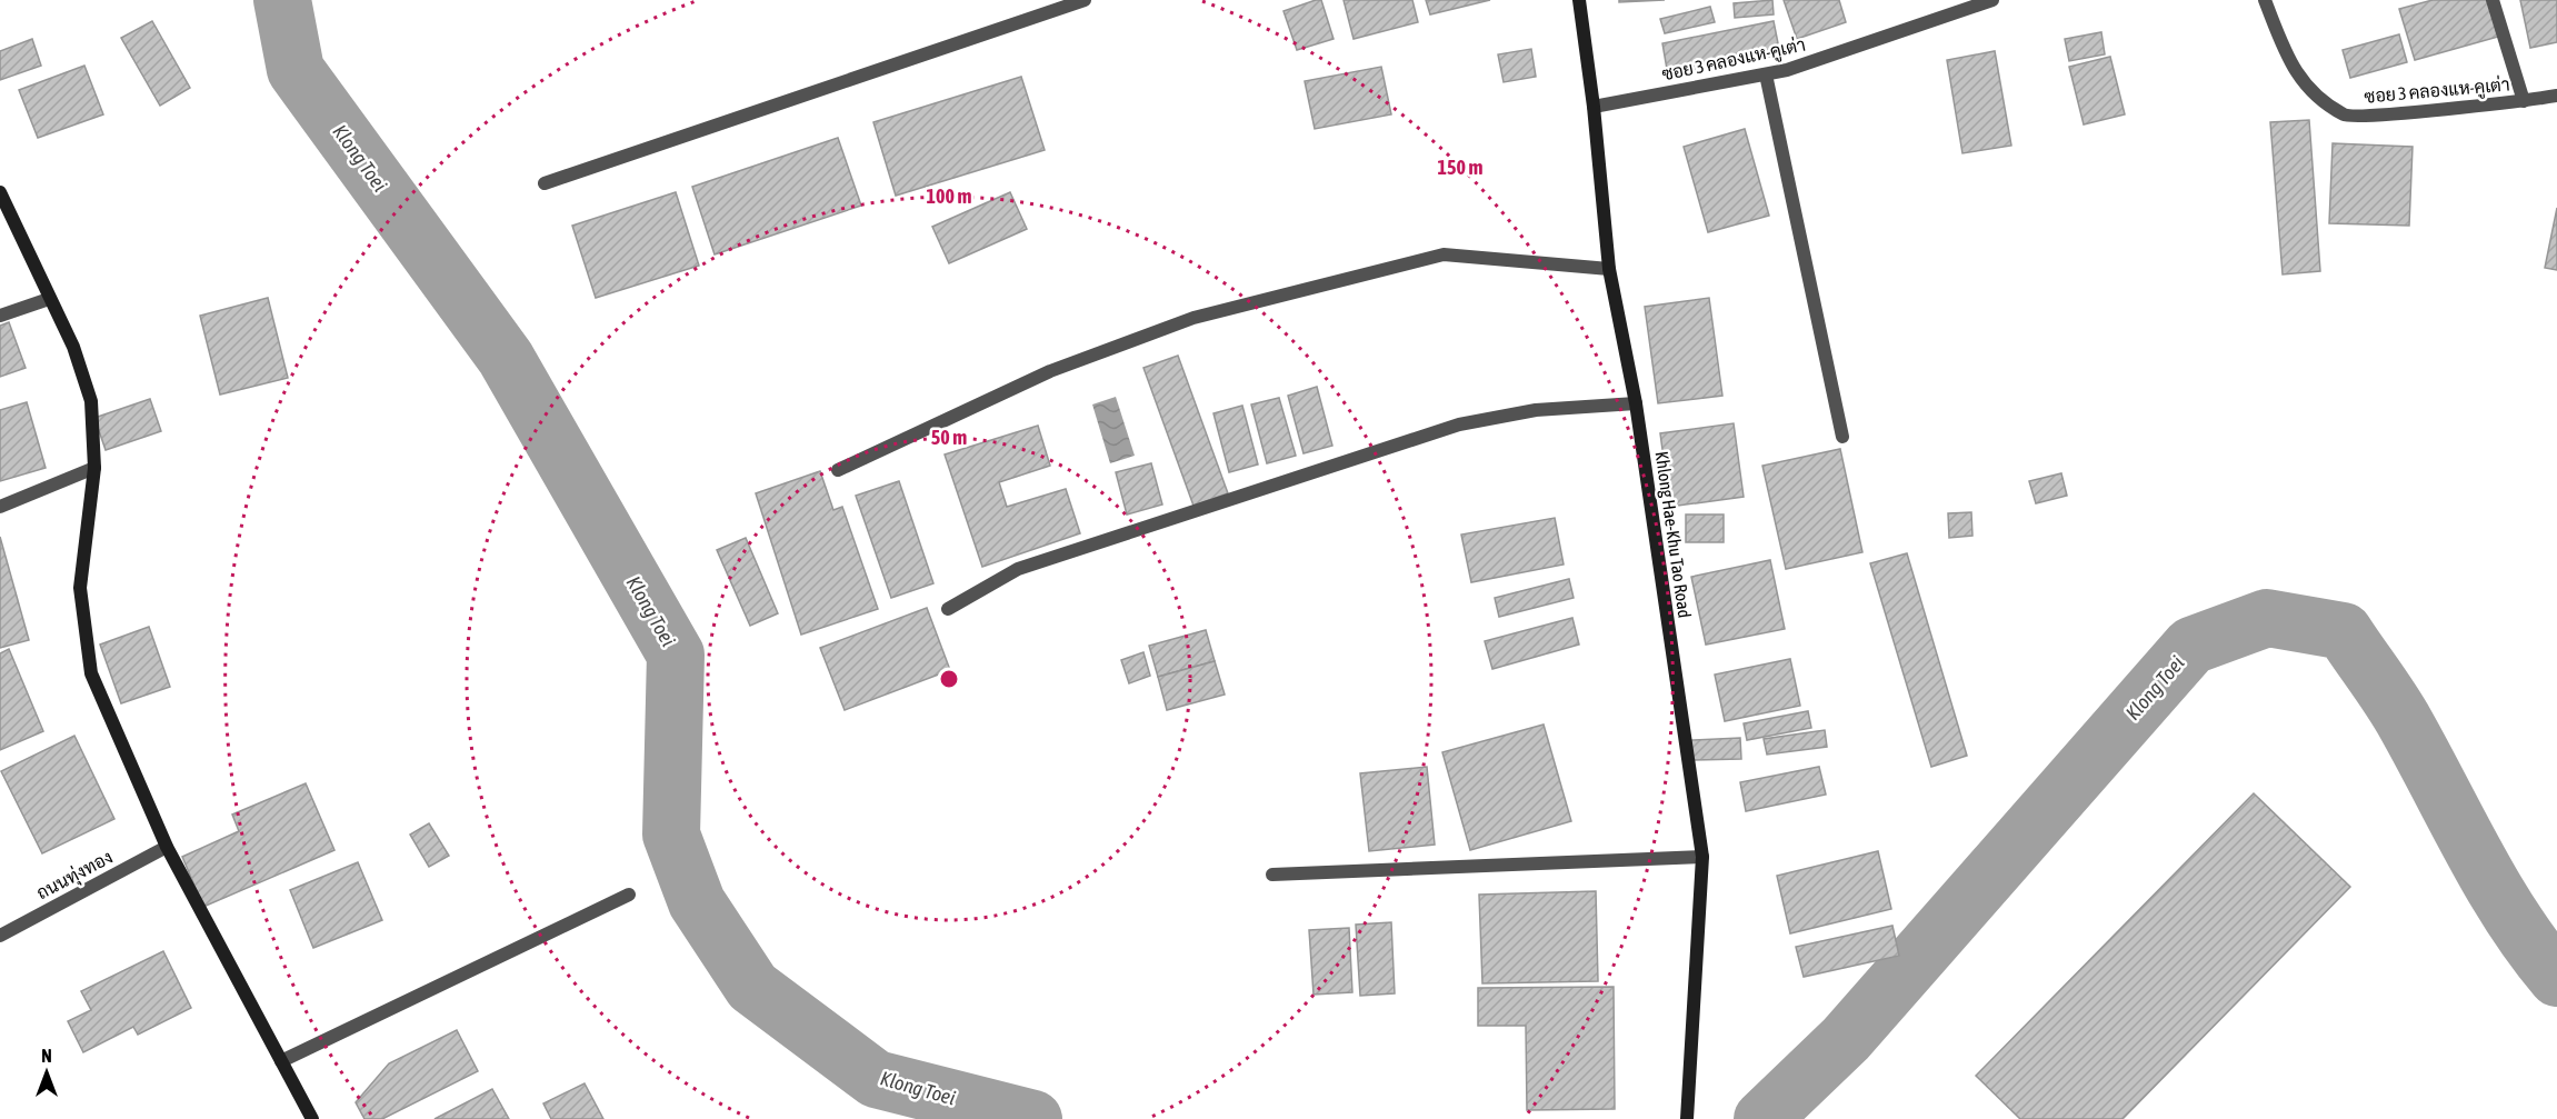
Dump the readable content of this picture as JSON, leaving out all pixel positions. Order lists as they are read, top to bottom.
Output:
{
  "streets": {
    "street": ["ซอย 3 คลองแห-คูเต่า", "Khlong Hae-Khu Tao Road", "ถนนทุ่งทอง"]
  },
  "crossings": [
    ["ซอย 3 คลองแห-คูเต่า", "Khlong Hae-Khu Tao Road"]
  ],
  "water": ["Klong Toei"],
  "north": "top",
  "rings": ["150 m", "100 m", "50 m"]
}
